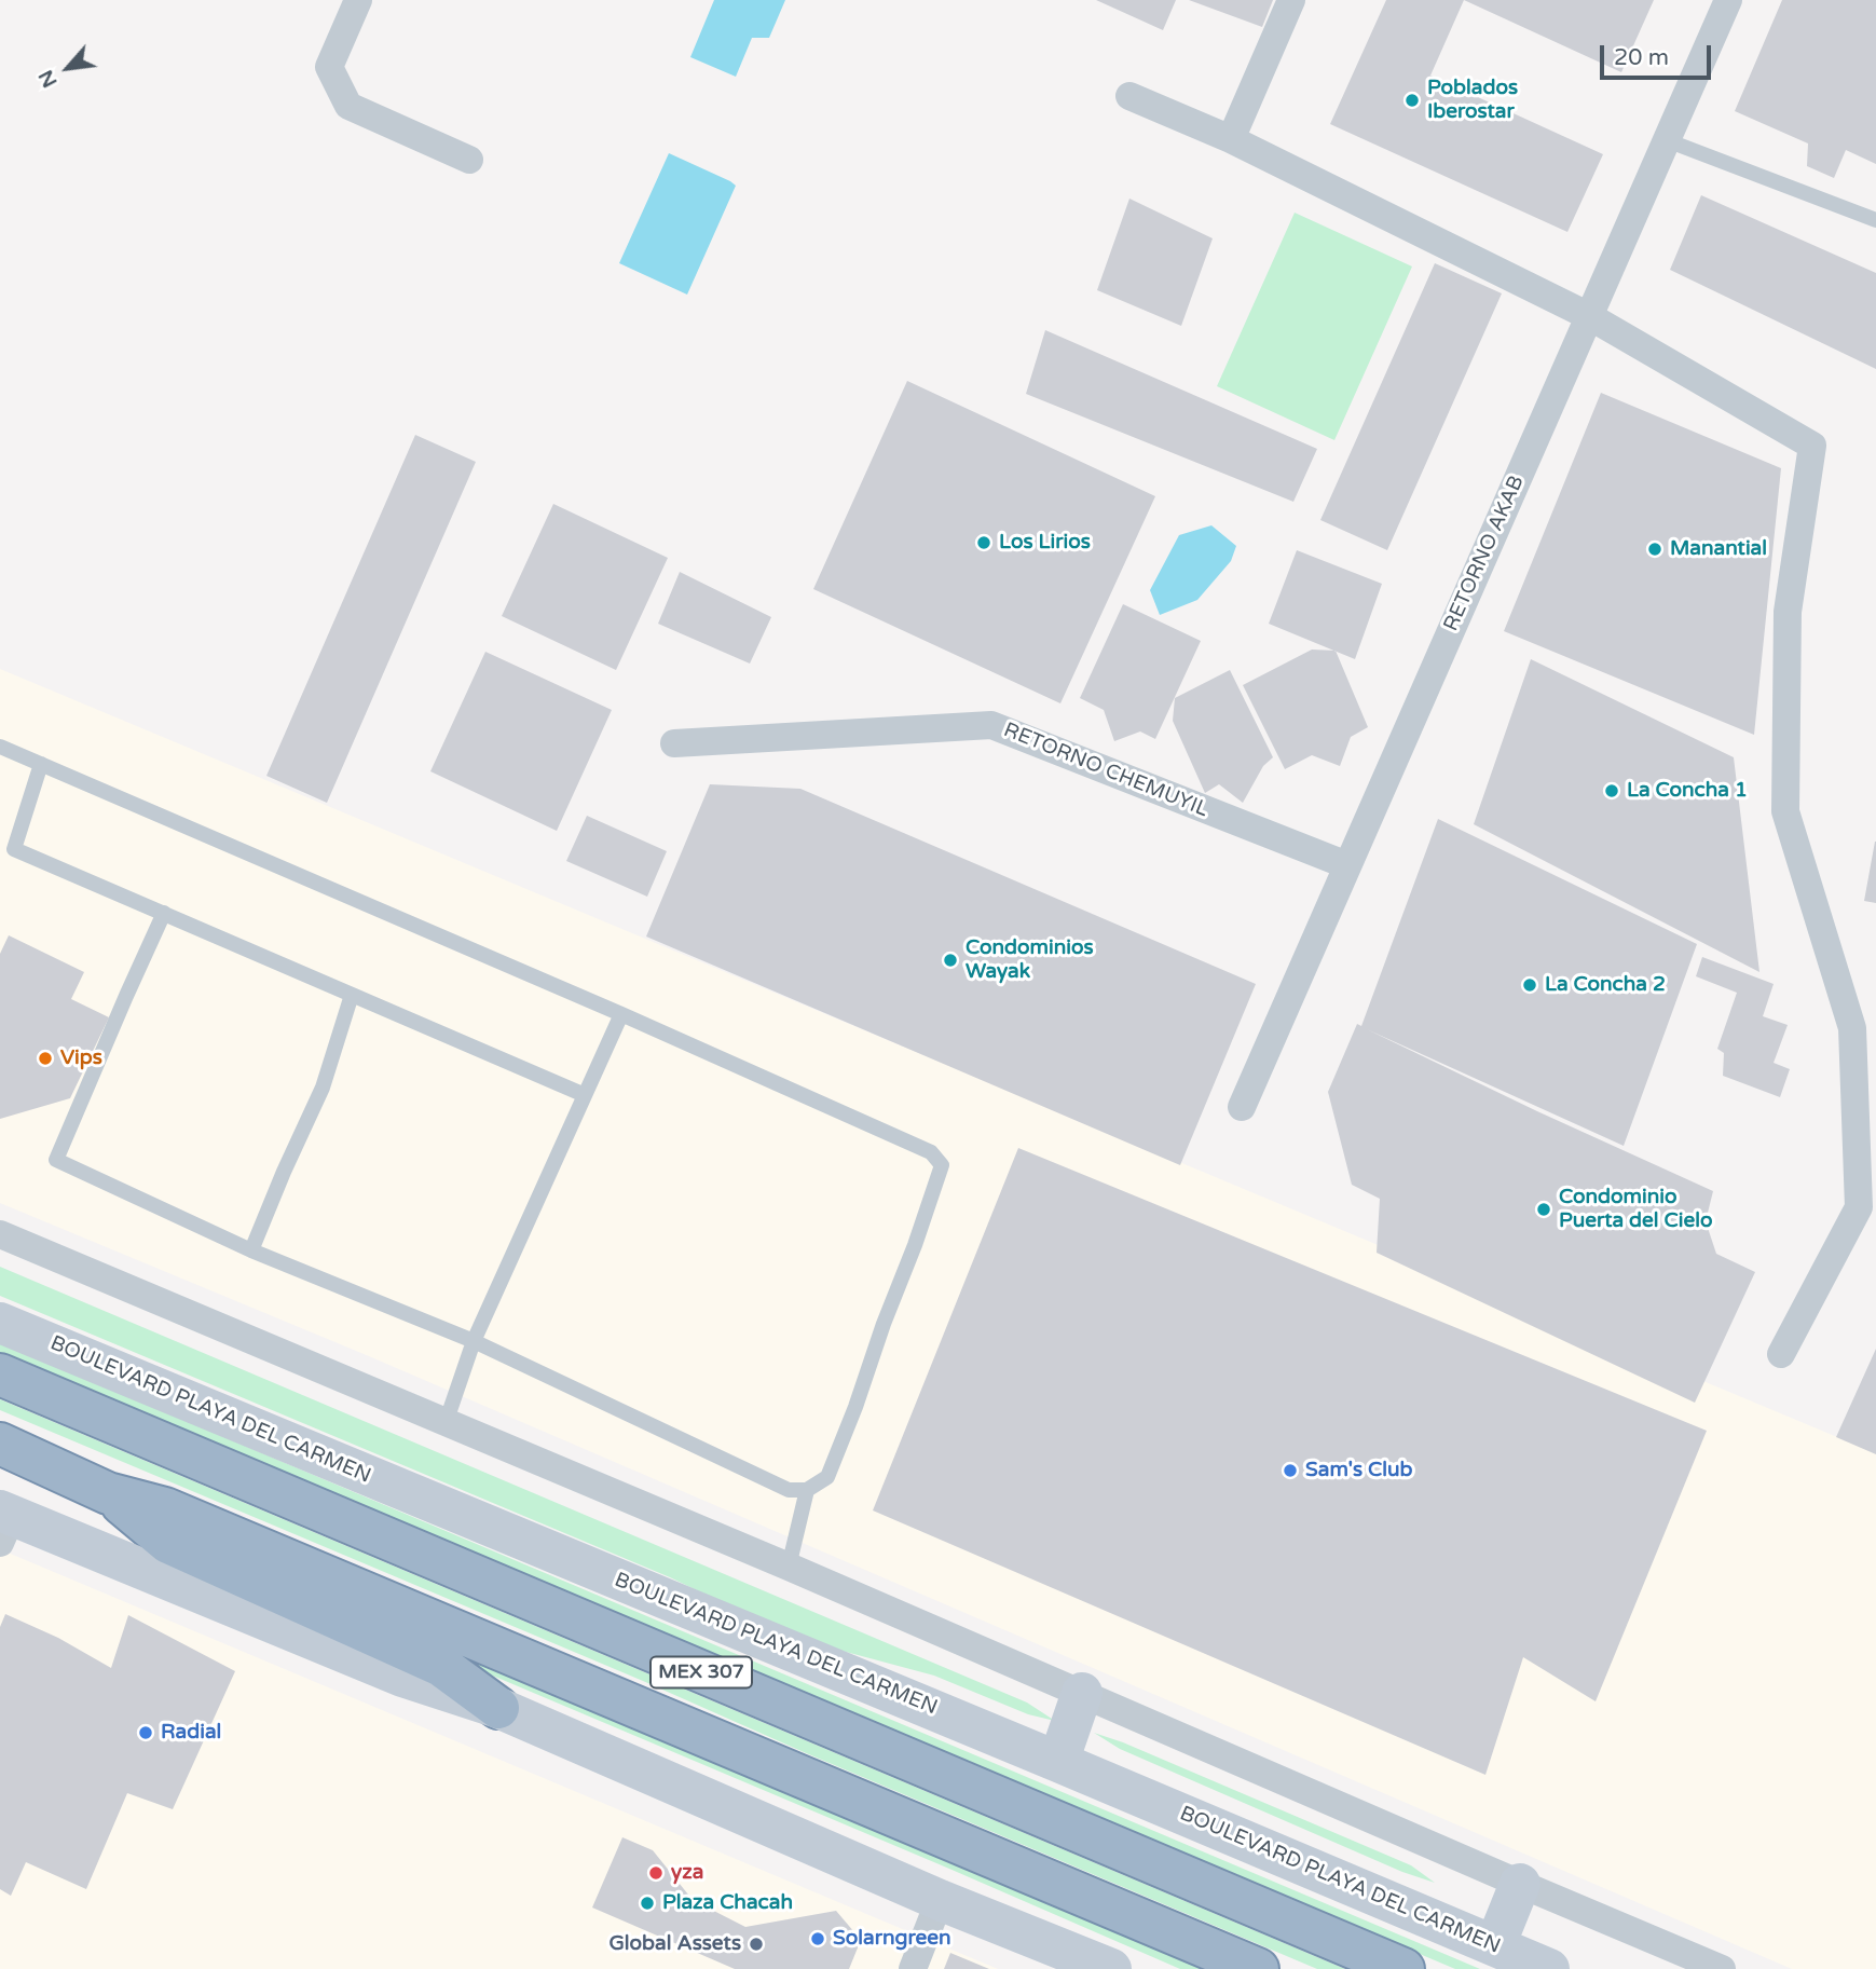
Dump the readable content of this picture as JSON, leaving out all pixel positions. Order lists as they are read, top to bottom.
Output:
{
  "streets": {
    "highway": ["MEX 307"],
    "main road": ["BOULEVARD PLAYA DEL CARMEN"],
    "street": ["RETORNO AKAB", "RETORNO CHEMUYIL"]
  },
  "crossings": [
    ["RETORNO AKAB", "RETORNO CHEMUYIL"]
  ],
  "places": [
    "Poblados Iberostar",
    "Los Lirios",
    "Manantial",
    "La Concha 1",
    "Condominios Wayak",
    "La Concha 2",
    "Vips",
    "Condominio Puerta del Cielo",
    "Sam's Club",
    "Radial",
    "yza",
    "Plaza Chacah",
    "Solarngreen",
    "Global Assets"
  ],
  "scale_bar": "20 m",
  "north": "bottom left"
}
